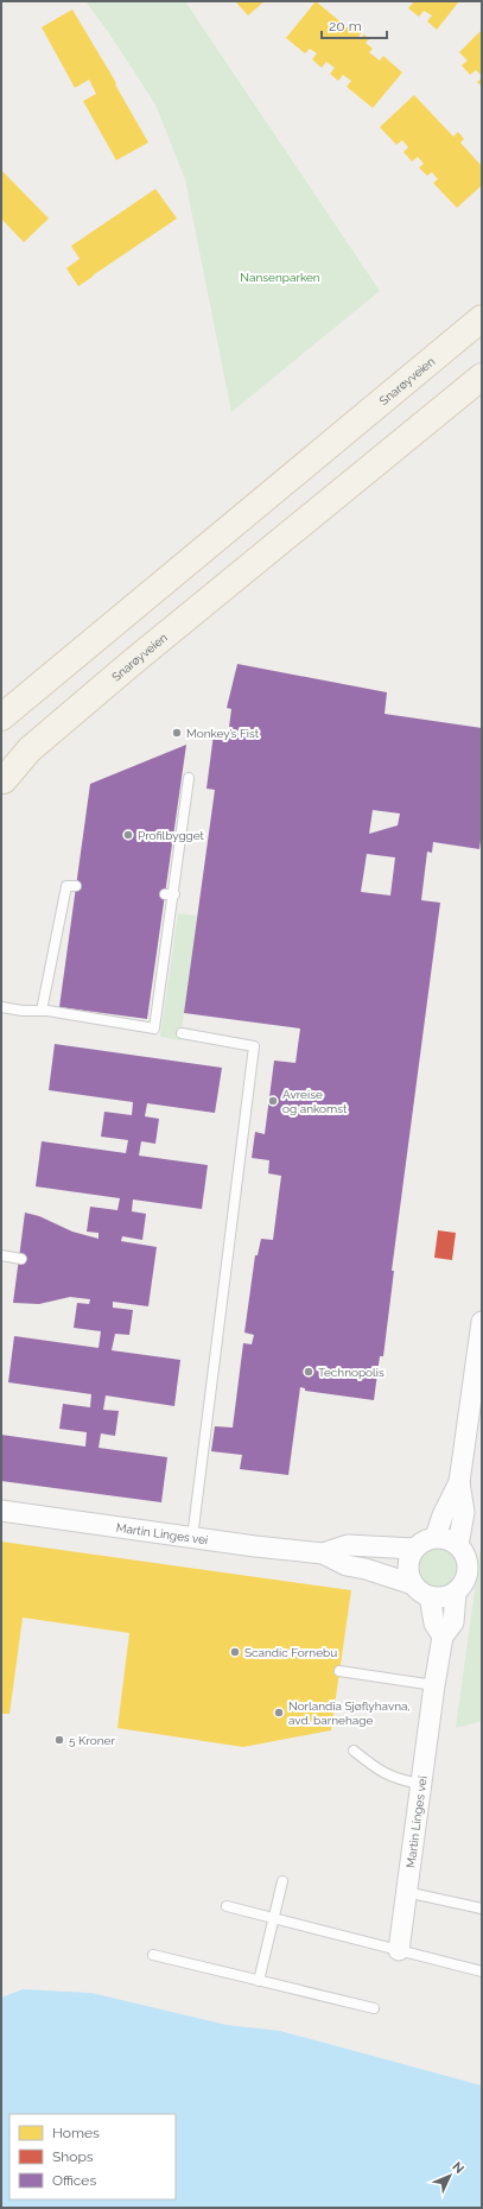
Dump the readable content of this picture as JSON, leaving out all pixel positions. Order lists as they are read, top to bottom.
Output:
{
  "streets": {
    "main road": ["Snarøyveien"],
    "street": ["Martin Linges vei"]
  },
  "parks": ["Nansenparken"],
  "places": [
    "Monkey’s Fist",
    "Profilbygget",
    "Avreise og ankomst",
    "Technopolis",
    "Scandic Fornebu",
    "Norlandia Sjøflyhavna, avd. barnehage",
    "5 Kroner"
  ],
  "legend": ["Homes", "Shops", "Offices"],
  "scale_bar": "20 m",
  "north": "top right"
}
